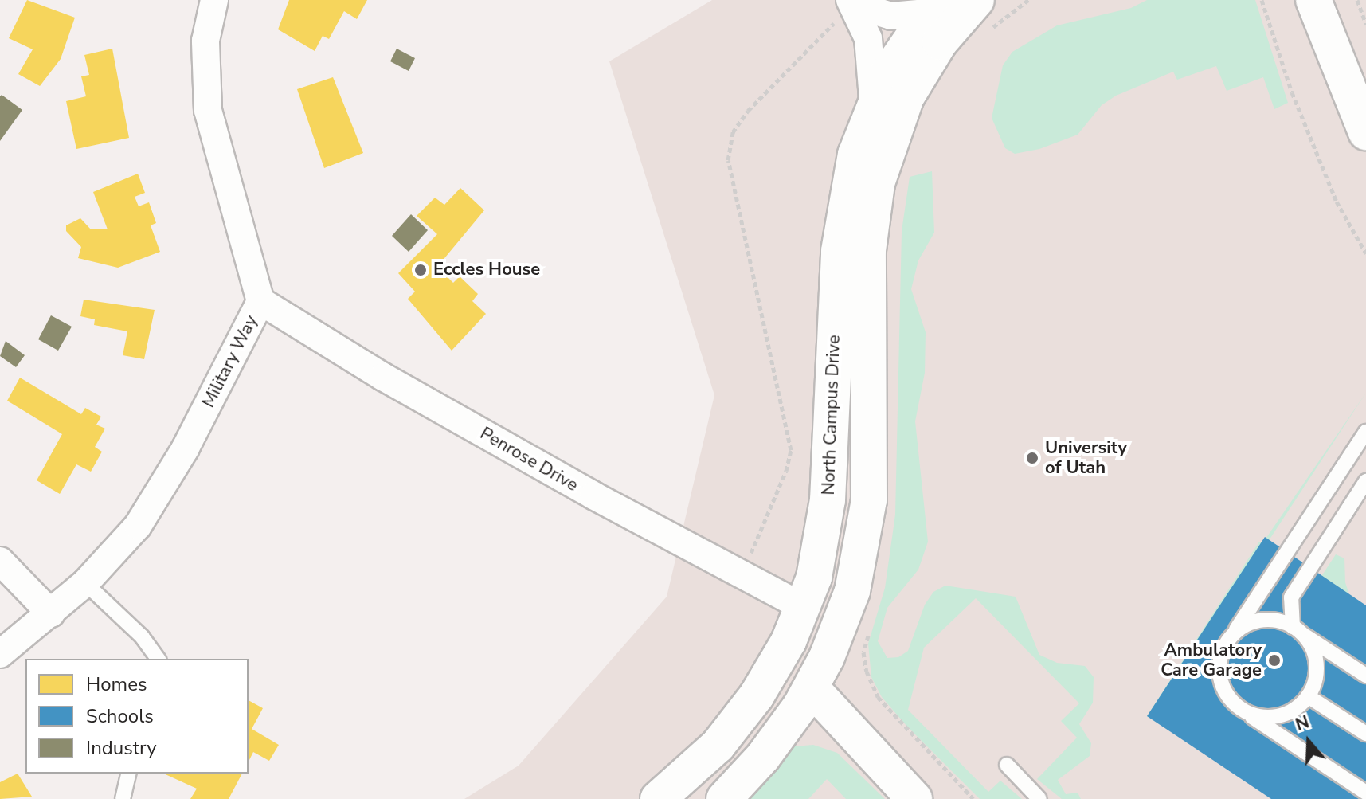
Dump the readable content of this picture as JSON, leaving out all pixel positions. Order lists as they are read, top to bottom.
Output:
{
  "streets": {
    "main road": ["North Campus Drive"],
    "street": ["Military Way", "Penrose Drive"]
  },
  "crossings": [
    ["Military Way", "Penrose Drive"],
    ["North Campus Drive", "Penrose Drive"]
  ],
  "places": ["Eccles House", "University of Utah", "Ambulatory Care Garage"],
  "legend": ["Homes", "Schools", "Industry"],
  "north": "top"
}
